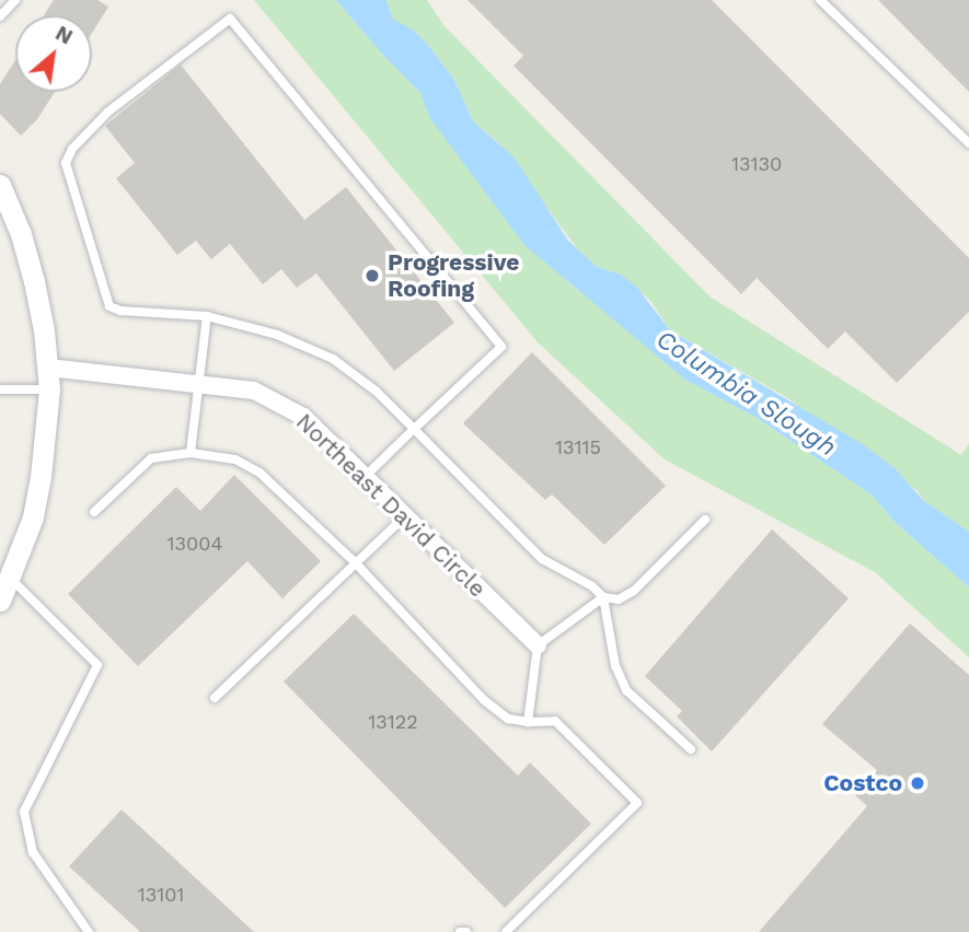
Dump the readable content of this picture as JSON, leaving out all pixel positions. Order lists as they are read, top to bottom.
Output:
{
  "streets": {
    "street": ["Northeast David Circle"]
  },
  "water": ["Columbia Slough"],
  "places": ["Progressive Roofing", "Costco"],
  "house_numbers": [
    "13130",
    "13115",
    "13004",
    "13122",
    "13101"
  ],
  "north": "top right"
}
